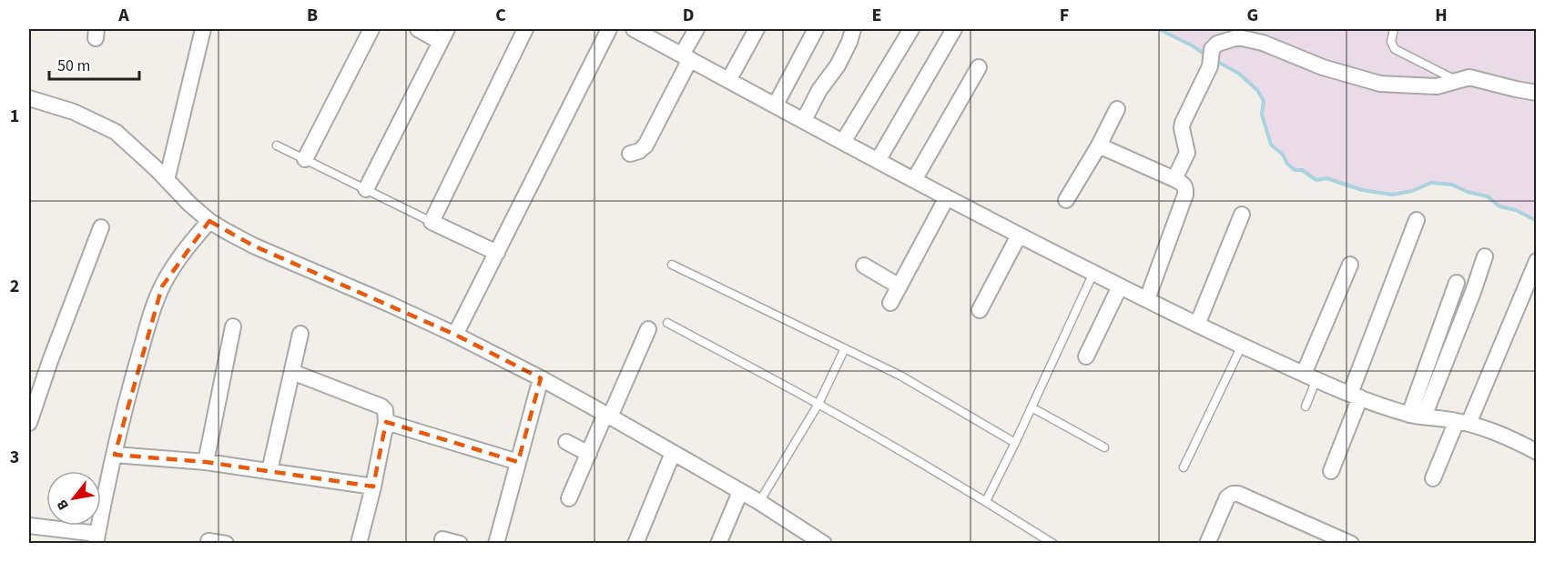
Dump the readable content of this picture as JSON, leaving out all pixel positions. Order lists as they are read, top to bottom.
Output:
{
  "scale_bar": "50 m",
  "north": "bottom left",
  "grid": {
    "columns": [
      "A",
      "B",
      "C",
      "D",
      "E",
      "F",
      "G",
      "H"
    ],
    "rows": ["1", "2", "3"]
  }
}
